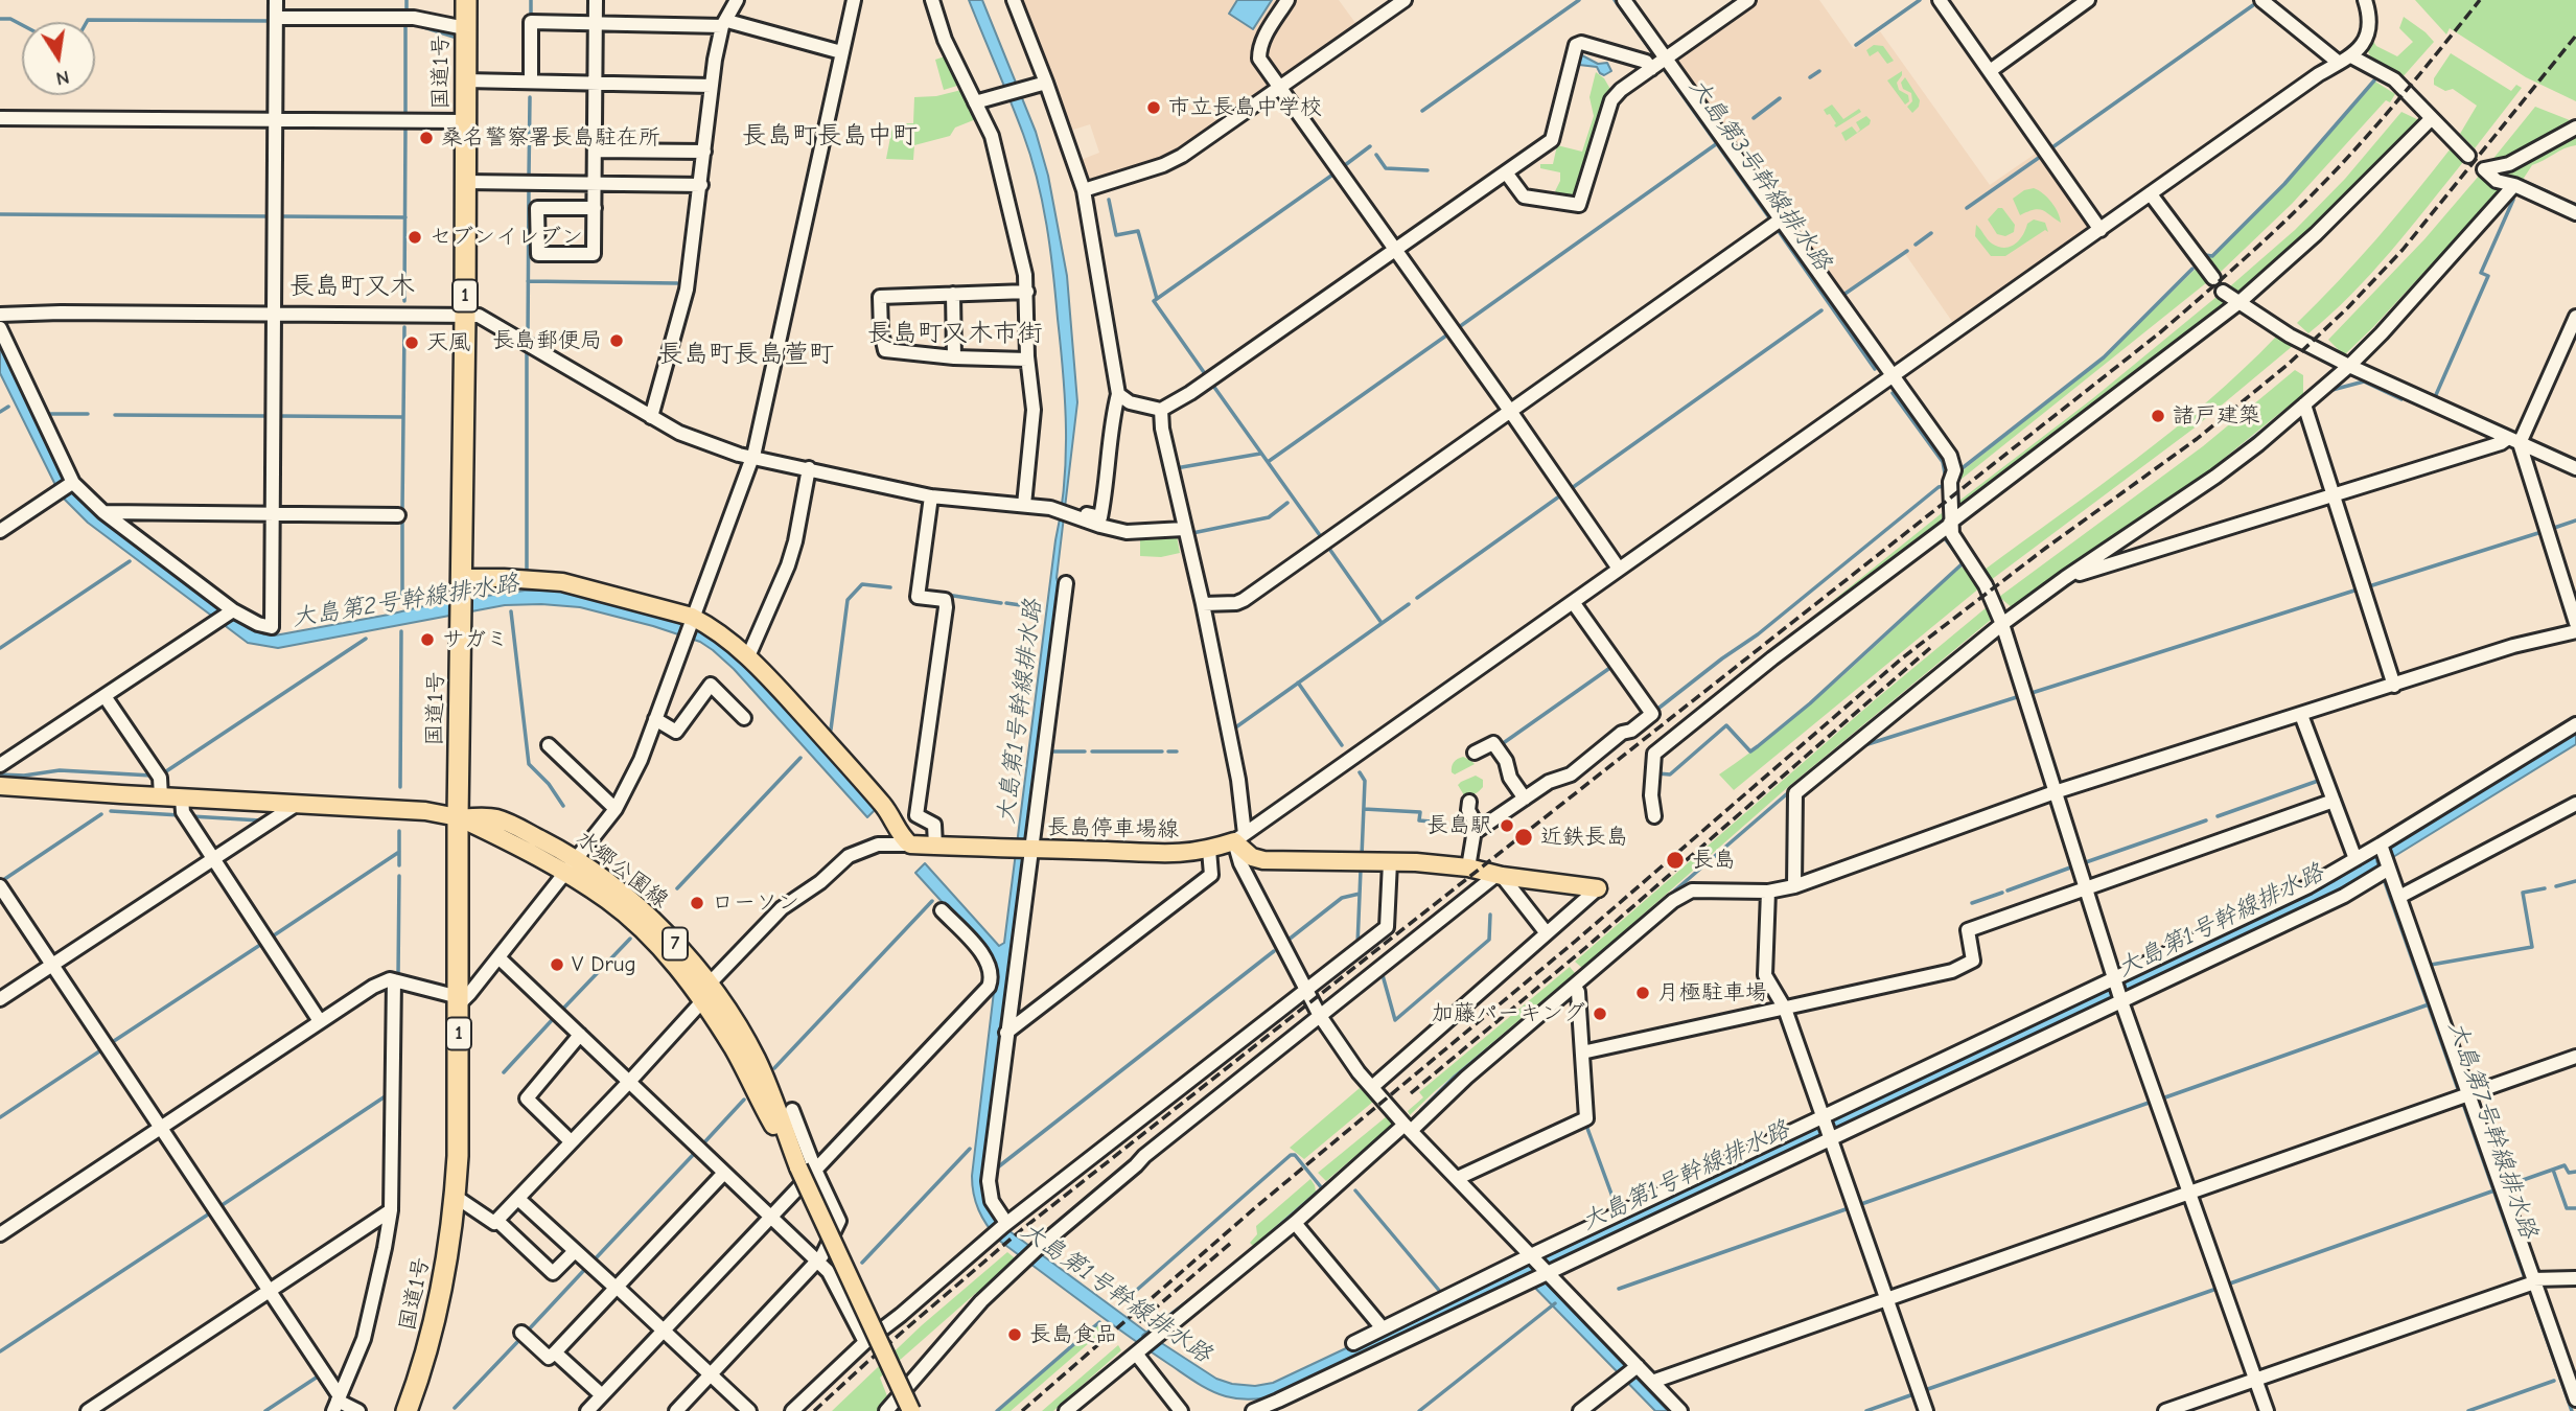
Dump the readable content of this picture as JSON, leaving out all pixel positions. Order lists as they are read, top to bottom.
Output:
{
  "streets": {
    "highway": ["国道1号", "1"],
    "main road": ["長島停車場線", "水郷公園線", "7"]
  },
  "crossings": [
    ["国道1号", "水郷公園線"]
  ],
  "districts": [
    "長島町長島中町",
    "長島町又木",
    "長島町又木市街",
    "長島町長島萱町"
  ],
  "water": [
    "大島第3号幹線排水路",
    "大島第2号幹線排水路",
    "大島第1号幹線排水路",
    "大島第7号幹線排水路"
  ],
  "places": [
    "市立長島中学校",
    "桑名警察署長島駐在所",
    "セブンイレブン",
    "長島郵便局",
    "天風",
    "諸戸建築",
    "サガミ",
    "長島駅",
    "近鉄長島",
    "長島",
    "ローソン",
    "V Drug",
    "月極駐車場",
    "加藤パーキング",
    "長島食品"
  ],
  "north": "bottom"
}
